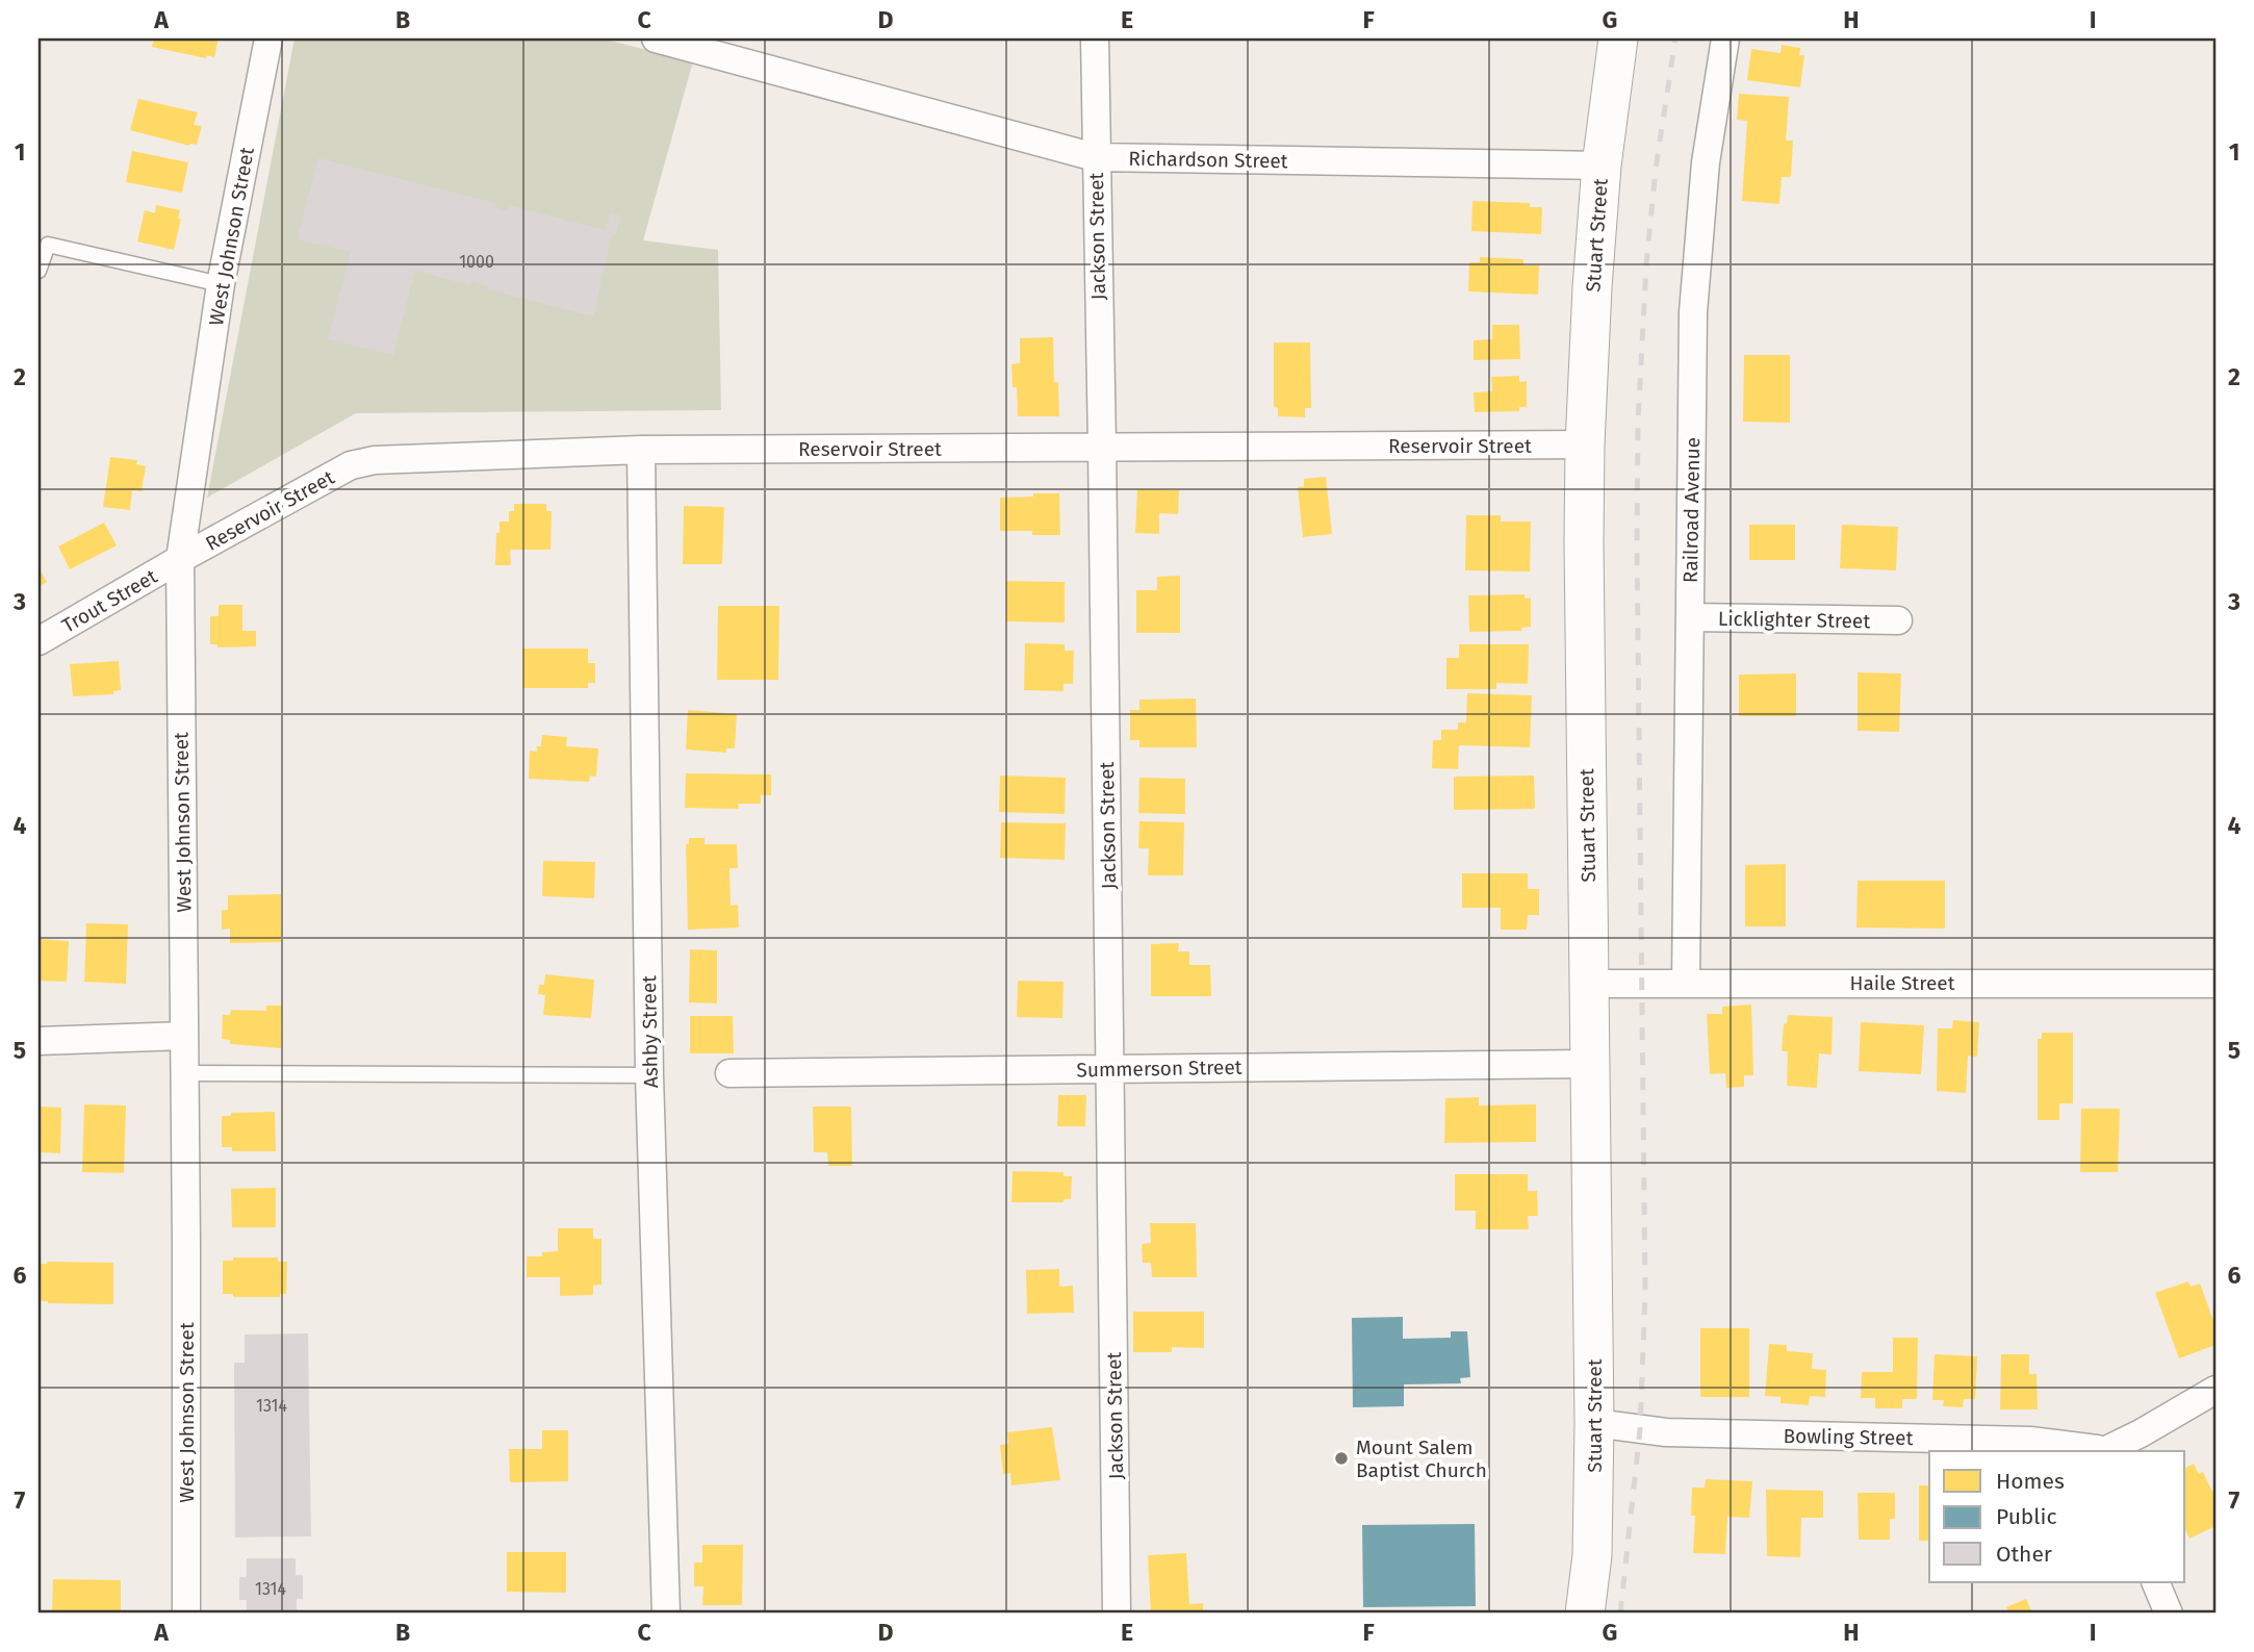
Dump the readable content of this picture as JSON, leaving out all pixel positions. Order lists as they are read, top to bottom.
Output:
{
  "streets": {
    "street": [
      "Richardson Street",
      "Stuart Street",
      "West Johnson Street",
      "Jackson Street",
      "Reservoir Street",
      "Railroad Avenue",
      "Trout Street",
      "Licklighter Street",
      "Haile Street",
      "Ashby Street",
      "Summerson Street",
      "Bowling Street"
    ]
  },
  "crossings": [
    ["Richardson Street", "Stuart Street"],
    ["Richardson Street", "Jackson Street"],
    ["Stuart Street", "Reservoir Street"],
    ["Stuart Street", "Haile Street"],
    ["Stuart Street", "Summerson Street"],
    ["Stuart Street", "Bowling Street"],
    ["West Johnson Street", "Reservoir Street"],
    ["West Johnson Street", "Trout Street"],
    ["Jackson Street", "Reservoir Street"],
    ["Jackson Street", "Summerson Street"],
    ["Reservoir Street", "Trout Street"],
    ["Reservoir Street", "Ashby Street"],
    ["Railroad Avenue", "Licklighter Street"],
    ["Railroad Avenue", "Haile Street"]
  ],
  "places": ["Mount Salem Baptist Church"],
  "house_numbers": ["1000", "1314", "1314"],
  "legend": ["Homes", "Public", "Other"],
  "grid": {
    "columns": [
      "A",
      "B",
      "C",
      "D",
      "E",
      "F",
      "G",
      "H",
      "I"
    ],
    "rows": [
      "1",
      "2",
      "3",
      "4",
      "5",
      "6",
      "7"
    ]
  }
}
